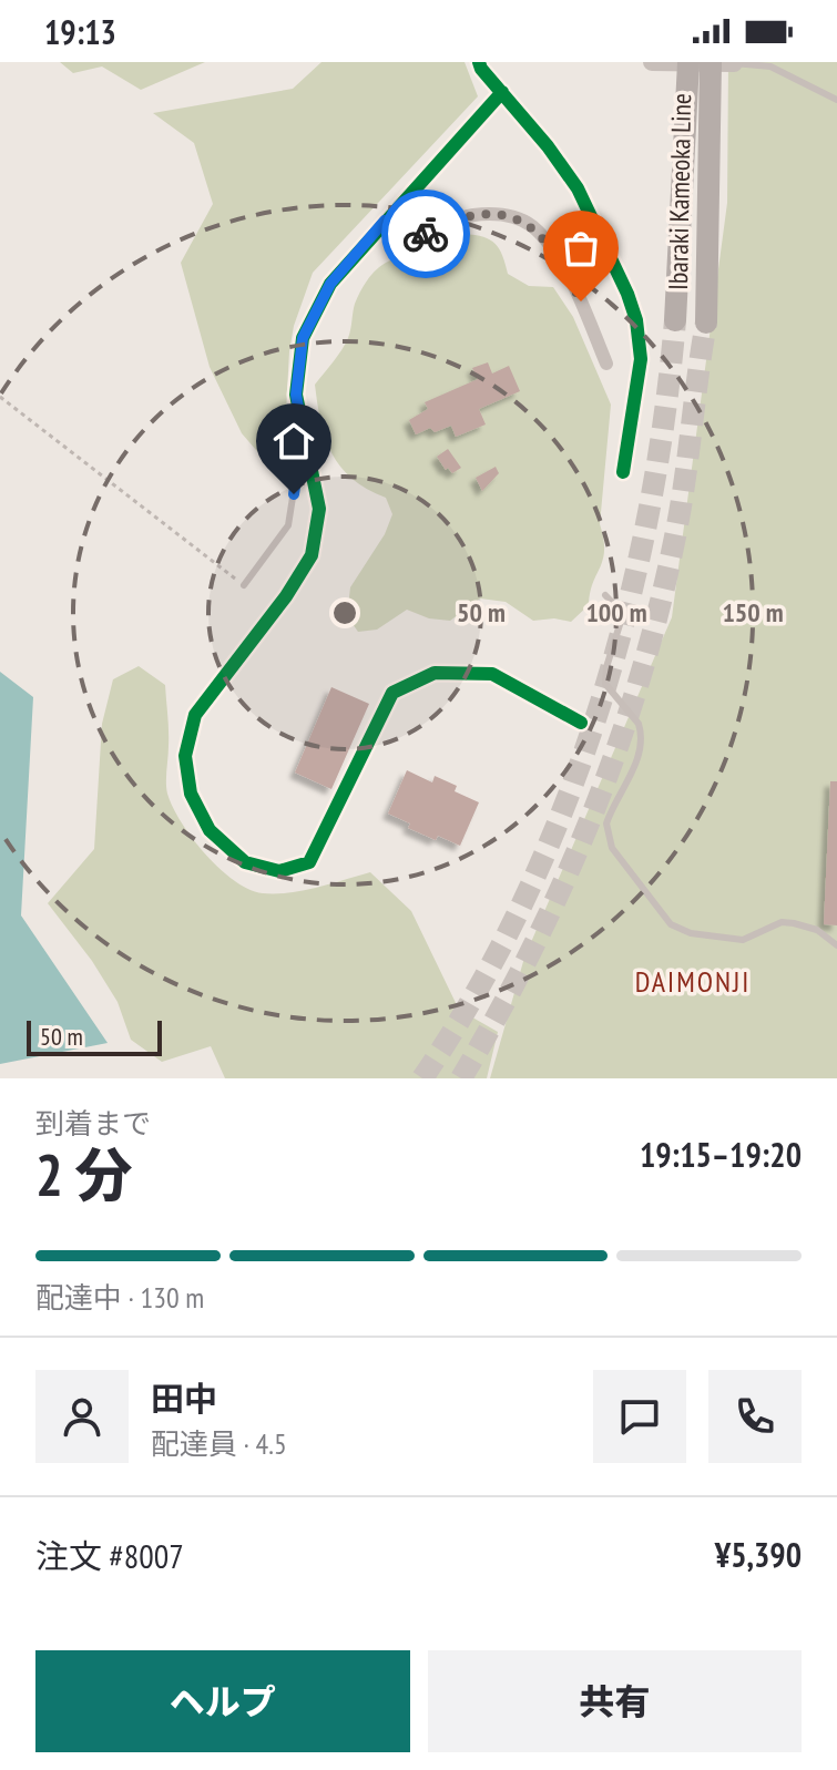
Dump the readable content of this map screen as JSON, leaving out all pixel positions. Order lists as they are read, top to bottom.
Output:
{
  "streets": {
    "main road": ["Ibaraki Kameoka Line"]
  },
  "districts": ["DAIMONJI"],
  "scale_bar": "50 m",
  "page": {
    "status": "19:13",
    "scale": "50 m",
    "heading": ["2 分", "到着まで", "19:15–19:20"],
    "panel": [
      "田中",
      "配達員 · 4.5",
      "注文 #8007",
      "¥5,390"
    ],
    "bar": "配達中 · 130 m",
    "buttons": ["ヘルプ", "共有"]
  },
  "rings": ["50 m", "100 m", "150 m"]
}
